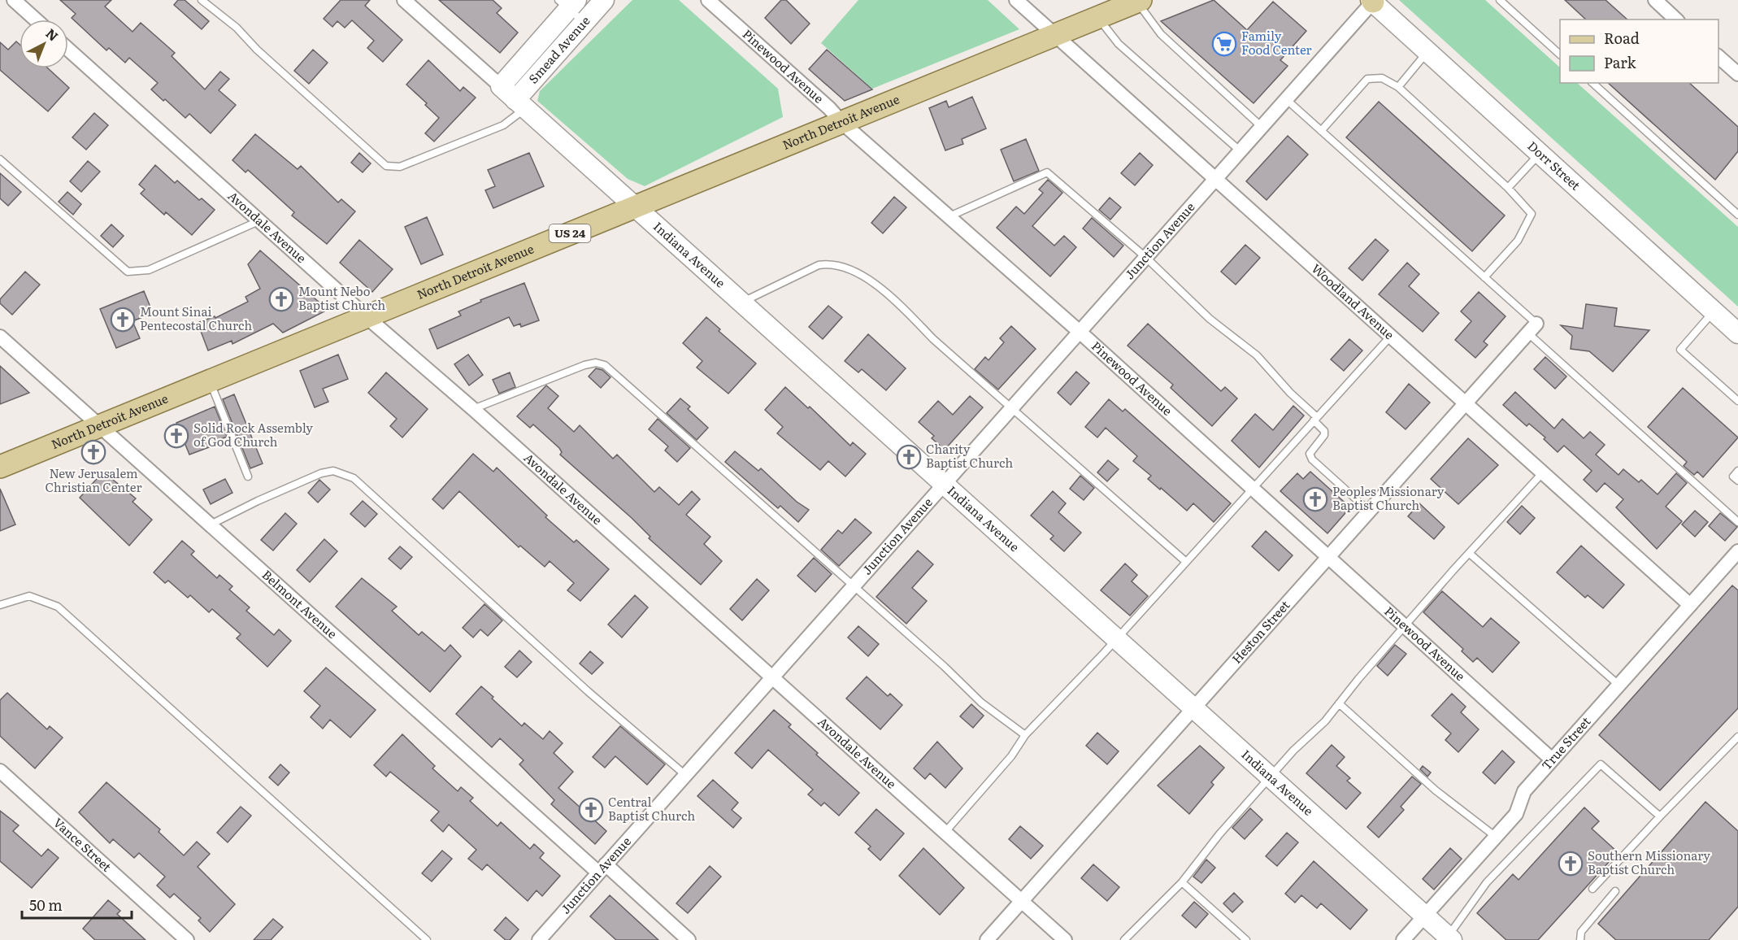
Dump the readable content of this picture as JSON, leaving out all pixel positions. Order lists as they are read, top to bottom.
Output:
{
  "streets": {
    "main road": ["North Detroit Avenue", "US 24"],
    "street": [
      "Smead Avenue",
      "Pinewood Avenue",
      "Dorr Street",
      "Avondale Avenue",
      "Junction Avenue",
      "Indiana Avenue",
      "Woodland Avenue",
      "Belmont Avenue",
      "Heston Street",
      "True Street",
      "Vance Street"
    ]
  },
  "crossings": [
    ["Smead Avenue", "Indiana Avenue"],
    ["Pinewood Avenue", "North Detroit Avenue"],
    ["Pinewood Avenue", "Junction Avenue"],
    ["Pinewood Avenue", "Heston Street"],
    ["Pinewood Avenue", "True Street"],
    ["North Detroit Avenue", "Avondale Avenue"],
    ["North Detroit Avenue", "Indiana Avenue"],
    ["North Detroit Avenue", "Woodland Avenue"],
    ["North Detroit Avenue", "Belmont Avenue"],
    ["Dorr Street", "Junction Avenue"],
    ["Avondale Avenue", "Junction Avenue"],
    ["Avondale Avenue", "Heston Street"],
    ["Junction Avenue", "Indiana Avenue"],
    ["Junction Avenue", "Woodland Avenue"],
    ["Junction Avenue", "Belmont Avenue"],
    ["Indiana Avenue", "Heston Street"],
    ["Indiana Avenue", "True Street"],
    ["Woodland Avenue", "Heston Street"],
    ["Woodland Avenue", "True Street"]
  ],
  "places": {
    "supermarket": ["Family Food Center"],
    "church": [
      "Mount Nebo Baptist Church",
      "Mount Sinai Pentecostal Church",
      "Solid Rock Assembly of God Church",
      "New Jerusalem Christian Center",
      "Charity Baptist Church",
      "Peoples Missionary Baptist Church",
      "Central Baptist Church",
      "Southern Missionary Baptist Church"
    ]
  },
  "legend": ["Road", "Park"],
  "scale_bar": "50 m",
  "north": "top right"
}
